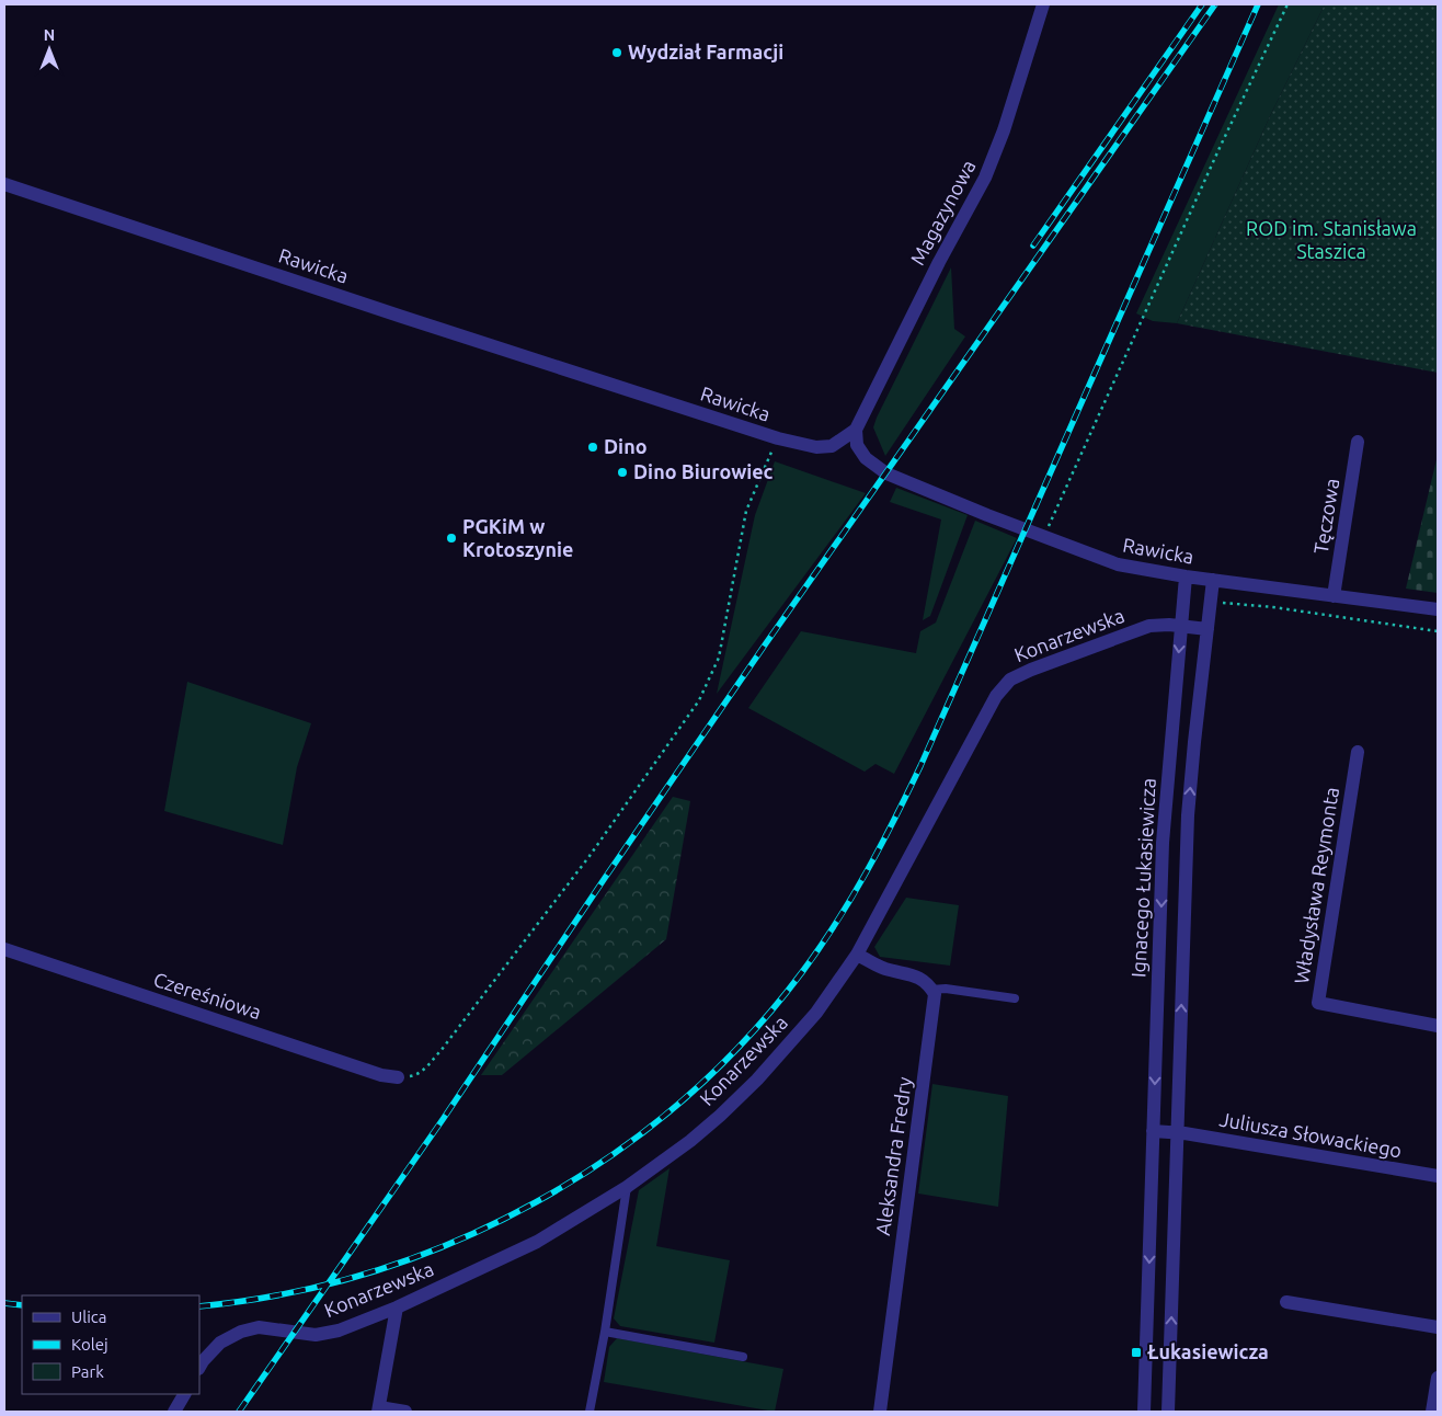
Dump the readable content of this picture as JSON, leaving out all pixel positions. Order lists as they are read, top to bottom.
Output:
{
  "streets": {
    "street": [
      "Magazynowa",
      "Rawicka",
      "Tęczowa",
      "Konarzewska",
      "Ignacego Łukasiewicza",
      "Władysława Reymonta",
      "Czereśniowa",
      "Juliusza Słowackiego",
      "Aleksandra Fredry"
    ]
  },
  "crossings": [
    ["Magazynowa", "Rawicka"],
    ["Rawicka", "Tęczowa"],
    ["Rawicka", "Ignacego Łukasiewicza"],
    ["Konarzewska", "Ignacego Łukasiewicza"],
    ["Ignacego Łukasiewicza", "Juliusza Słowackiego"]
  ],
  "parks": ["ROD im. Stanisława Staszica"],
  "places": {
    "other": [
      "Wydział Farmacji",
      "Dino",
      "Dino Biurowiec",
      "PGKiM w Krotoszynie"
    ],
    "transit": ["Łukasiewicza"]
  },
  "legend": ["Ulica", "Kolej", "Park"],
  "north": "top"
}
